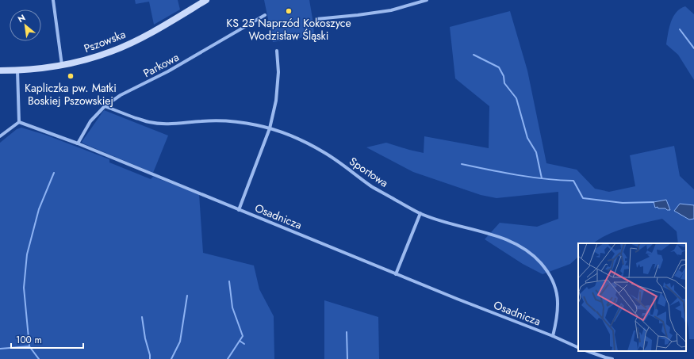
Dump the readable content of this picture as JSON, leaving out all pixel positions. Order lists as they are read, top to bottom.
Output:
{
  "streets": {
    "main road": ["Pszowska"],
    "street": ["Parkowa", "Sportowa", "Osadnicza"]
  },
  "crossings": [
    ["Parkowa", "Sportowa"],
    ["Parkowa", "Osadnicza"],
    ["Sportowa", "Osadnicza"]
  ],
  "places": ["KS 25 Naprzód Kokoszyce Wodzisław Śląski", "Kapliczka pw. Matki Boskiej Pszowskiej"],
  "scale_bar": "100 m",
  "north": "top left"
}
